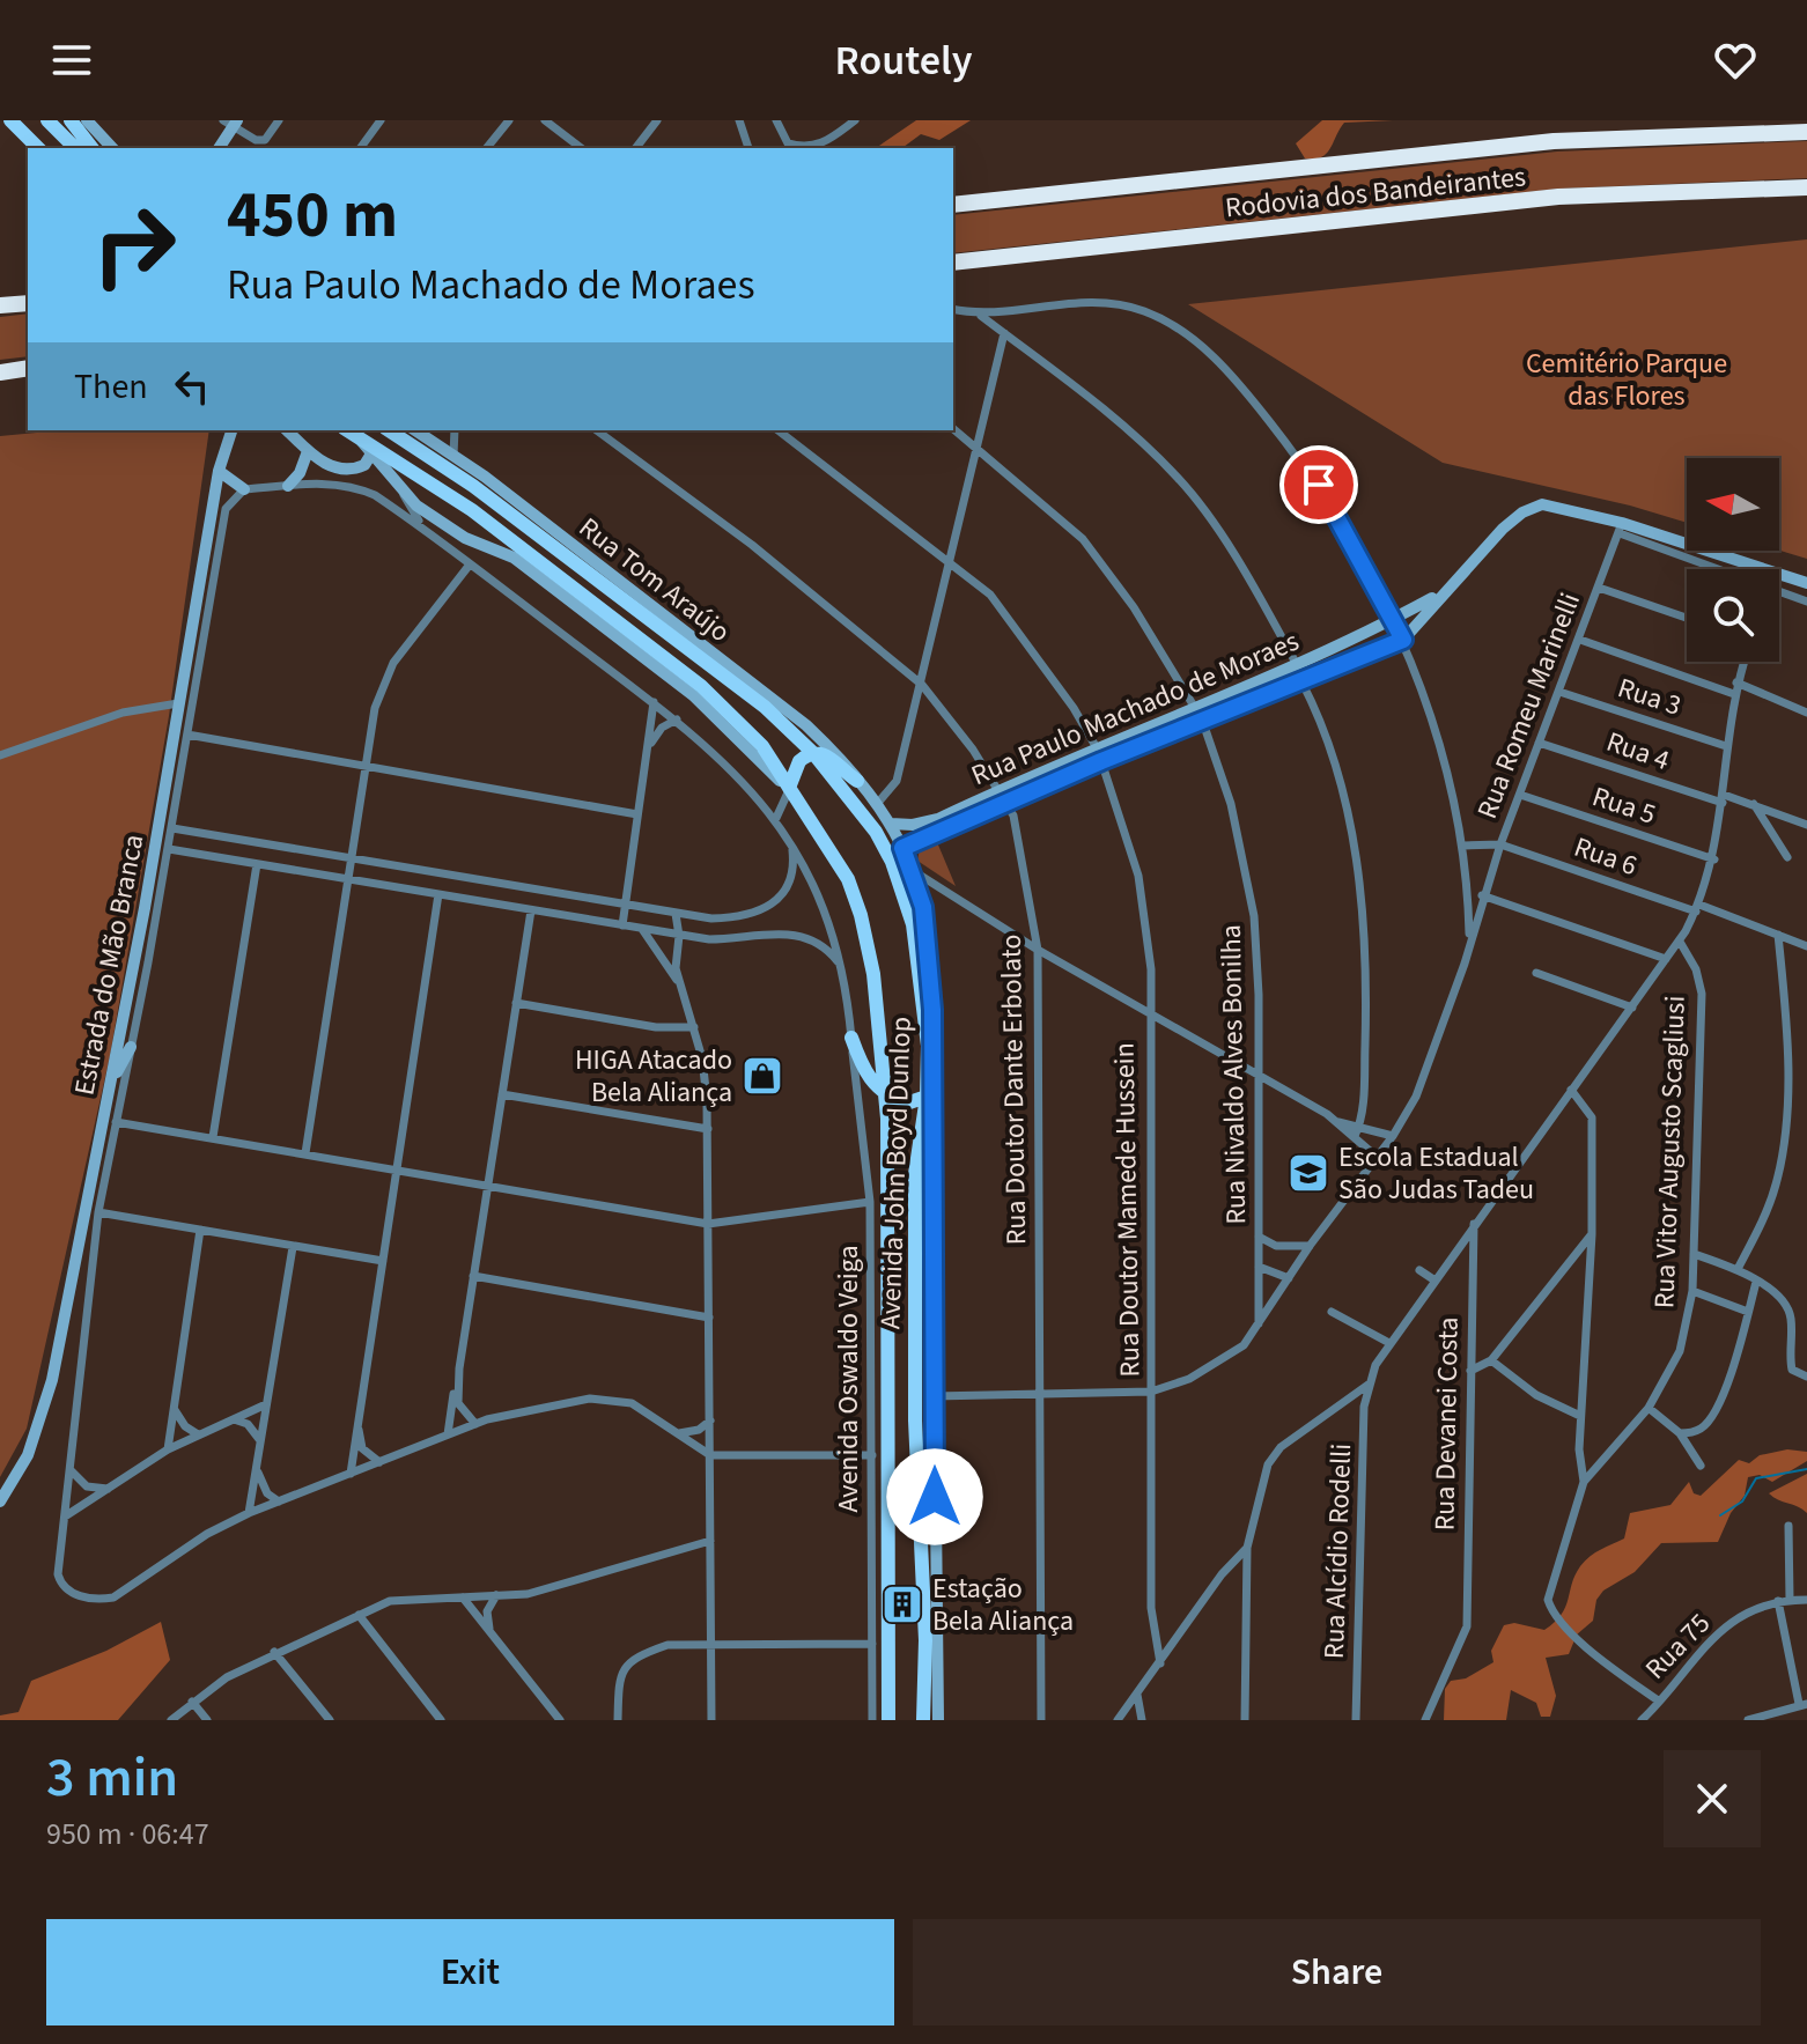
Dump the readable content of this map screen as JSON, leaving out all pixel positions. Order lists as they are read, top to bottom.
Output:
{
  "streets": {
    "highway": ["Rodovia dos Bandeirantes"],
    "main road": [
      "Rua Tom Araújo",
      "Rua Paulo Machado de Moraes",
      "Estrada do Mão Branca",
      "Avenida John Boyd Dunlop"
    ],
    "street": [
      "Rua 3",
      "Rua Romeu Marinelli",
      "Rua 4",
      "Rua 5",
      "Rua 6",
      "Rua Nivaldo Alves Bonilha",
      "Rua Doutor Dante Erbolato",
      "Rua Vitor Augusto Scagliusi",
      "Rua Doutor Mamede Hussein",
      "Avenida Oswaldo Veiga",
      "Rua Devanei Costa",
      "Rua Alcídio Rodelli",
      "Rua 75"
    ]
  },
  "crossings": [
    ["Rua 3", "Rua Romeu Marinelli"],
    ["Rua Romeu Marinelli", "Rua Paulo Machado de Moraes"],
    ["Rua Romeu Marinelli", "Rua 4"],
    ["Rua Romeu Marinelli", "Rua 5"],
    ["Rua Romeu Marinelli", "Rua 6"],
    ["Rua Romeu Marinelli", "Rua Nivaldo Alves Bonilha"],
    ["Rua Romeu Marinelli", "Rua Doutor Dante Erbolato"],
    ["Rua Romeu Marinelli", "Rua Doutor Mamede Hussein"],
    ["Rua Paulo Machado de Moraes", "Rua Nivaldo Alves Bonilha"],
    ["Rua Paulo Machado de Moraes", "Rua Doutor Dante Erbolato"],
    ["Rua Paulo Machado de Moraes", "Rua Doutor Mamede Hussein"],
    ["Rua Vitor Augusto Scagliusi", "Rua 75"]
  ],
  "parks": ["Cemitério Parque das Flores"],
  "places": {
    "shop": ["HIGA Atacado Bela Aliança"],
    "school or university": ["Escola Estadual São Judas Tadeu"],
    "building": ["Estação Bela Aliança"]
  },
  "north": "left",
  "page": {
    "header": "Routely",
    "turn": ["450 m", "Rua Paulo Machado de Moraes"],
    "then": "Then",
    "heading": ["3 min", "950 m · 06:47"],
    "buttons": ["Exit", "Share"]
  }
}
